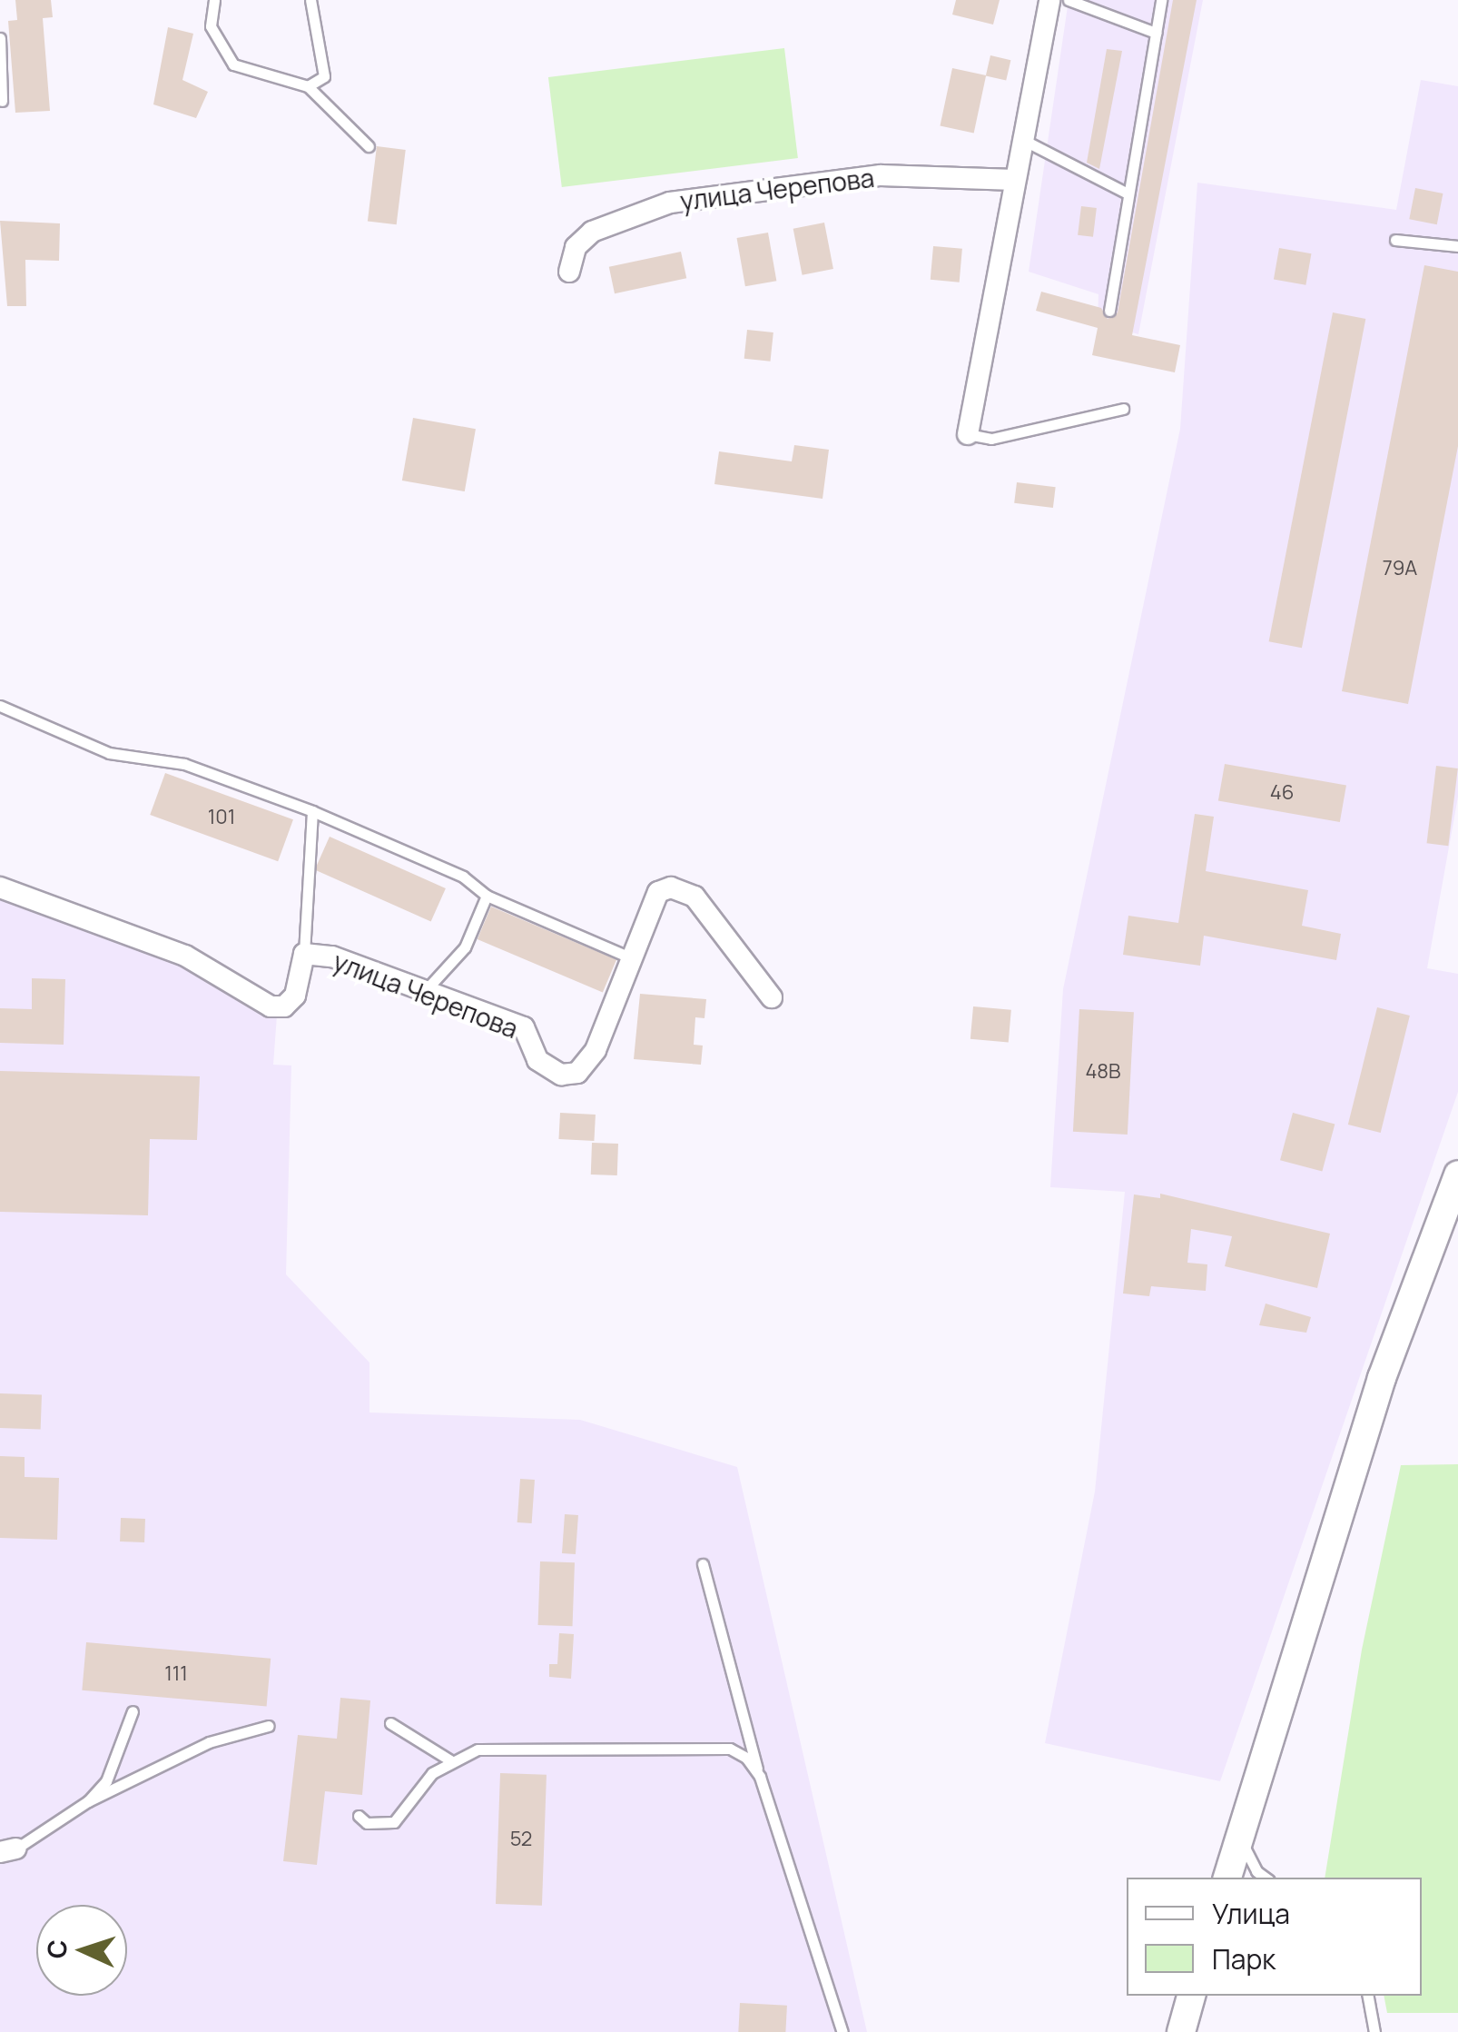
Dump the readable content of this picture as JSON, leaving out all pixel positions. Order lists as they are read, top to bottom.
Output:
{
  "streets": {
    "street": ["улица Черепова"]
  },
  "house_numbers": [
    "79А",
    "46",
    "101",
    "48В",
    "111",
    "52"
  ],
  "legend": ["Улица", "Парк"],
  "north": "left"
}
